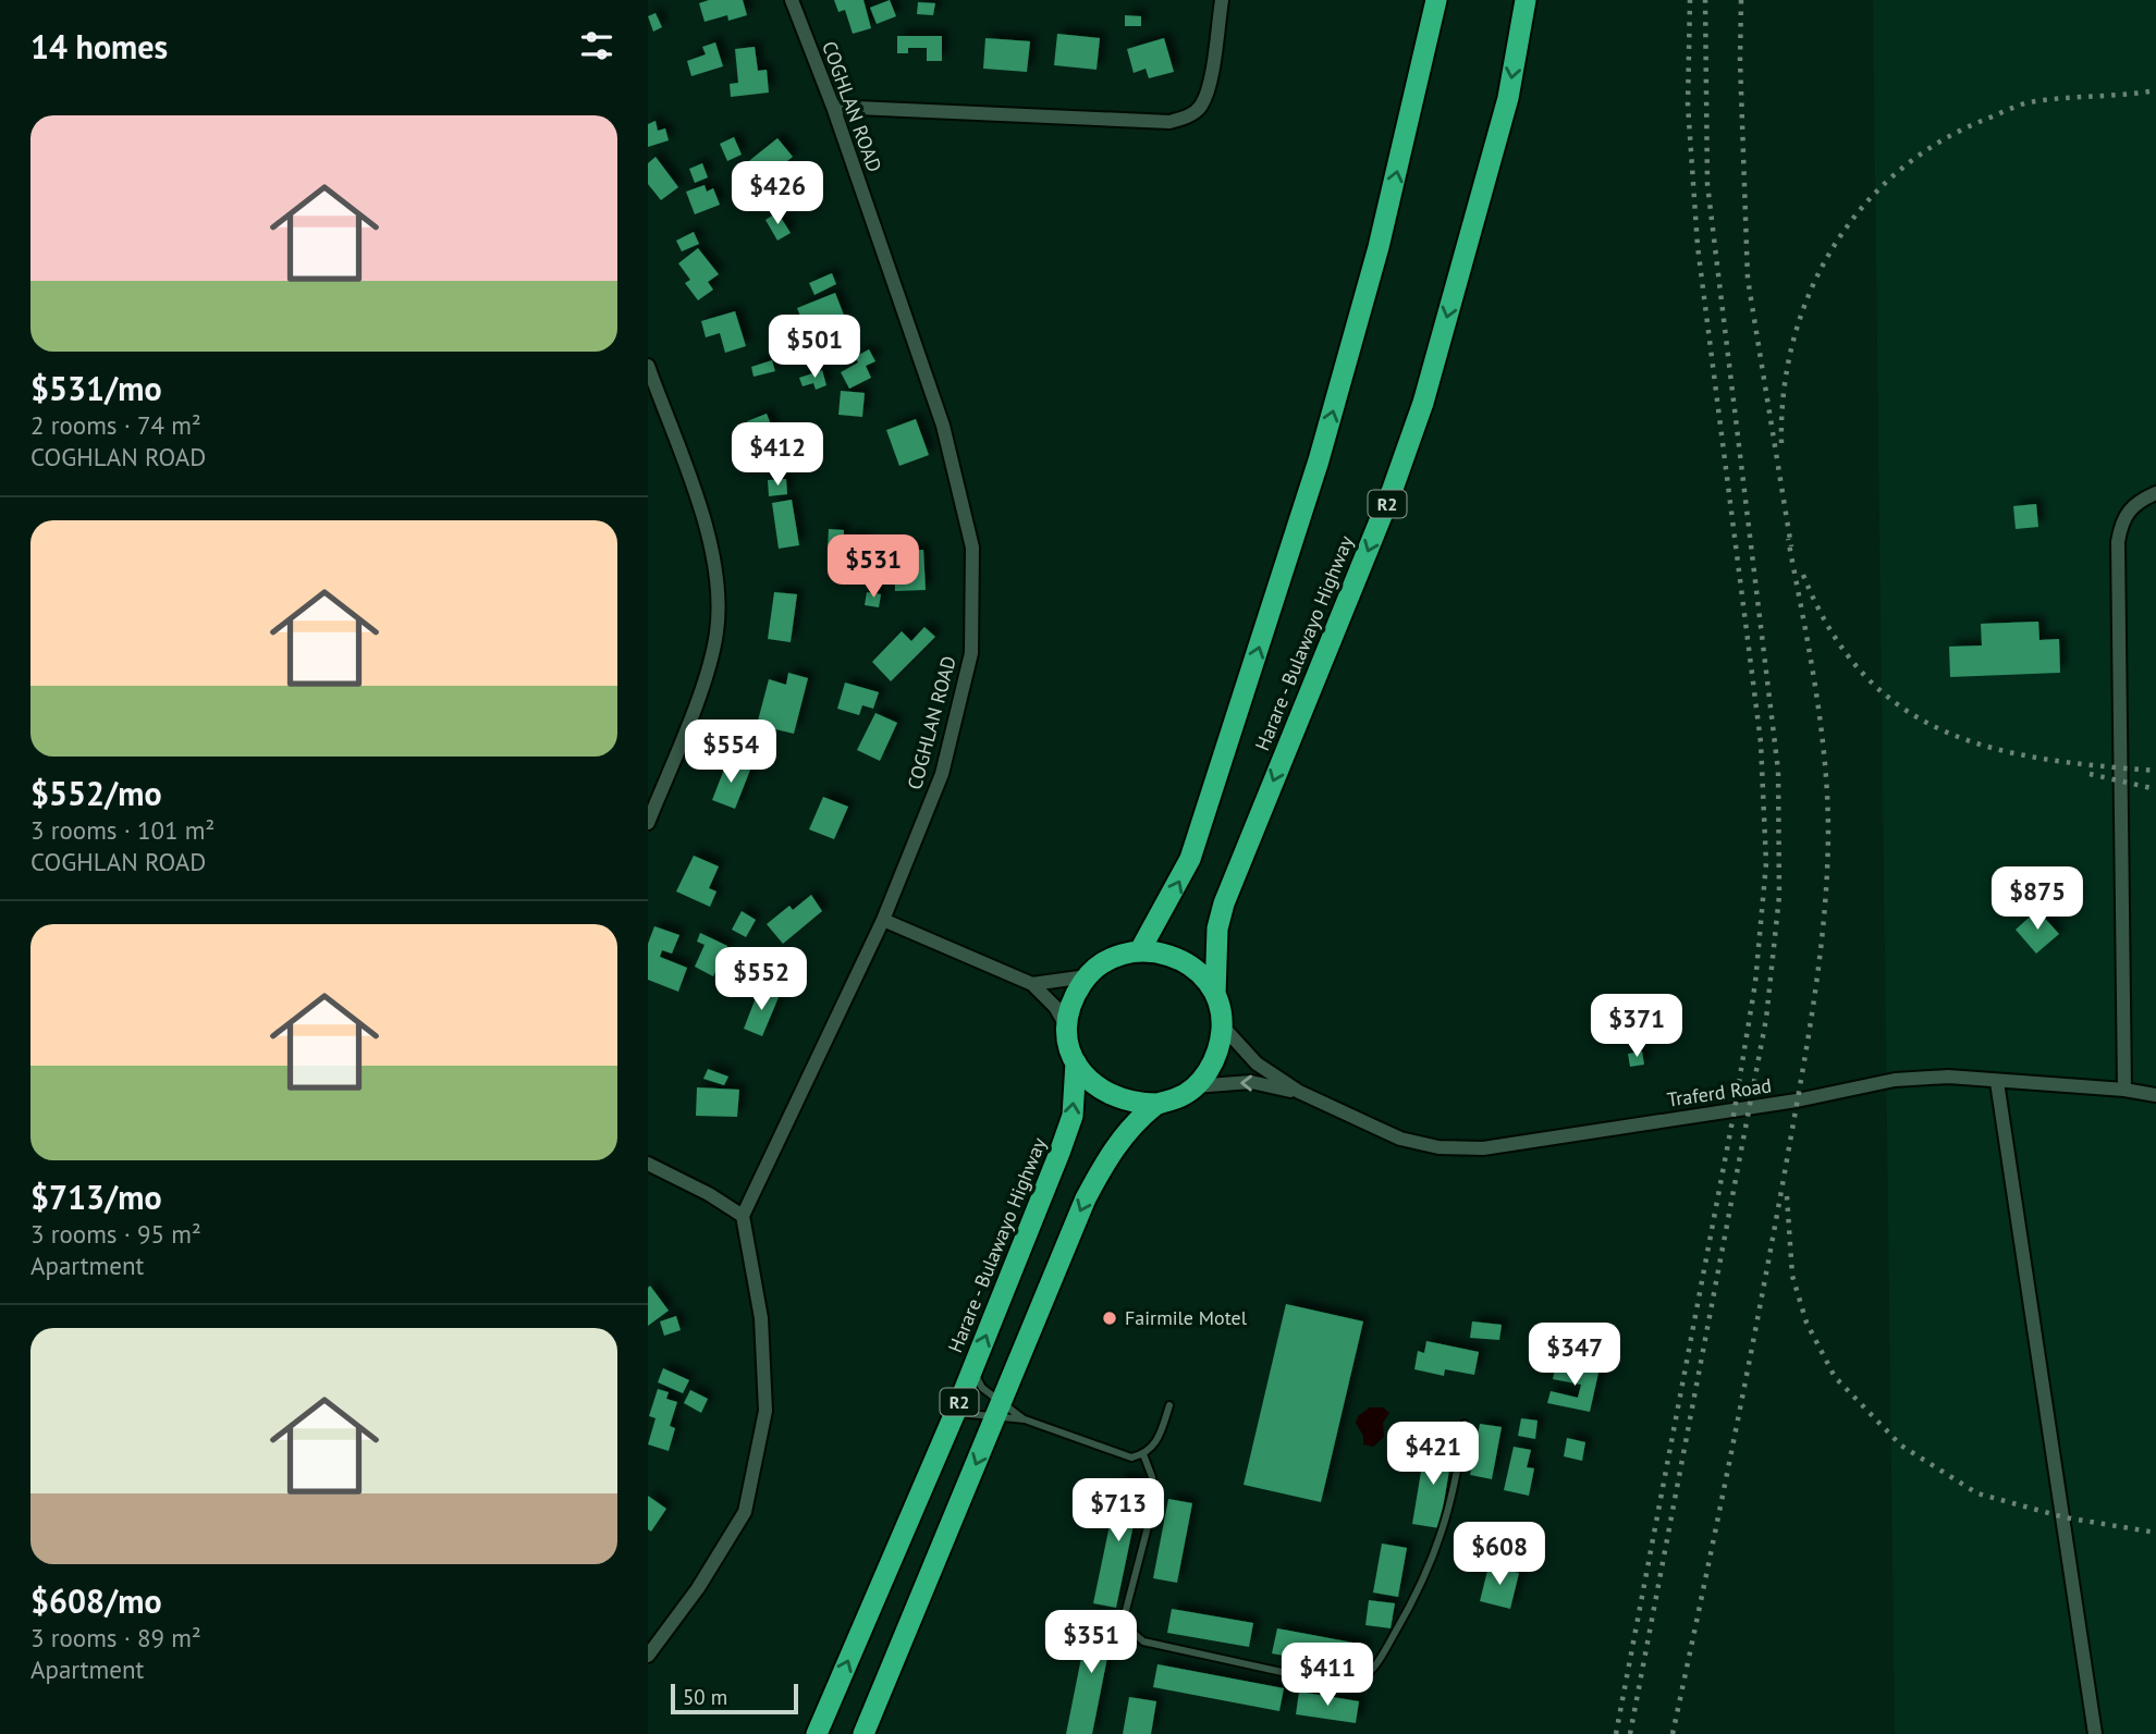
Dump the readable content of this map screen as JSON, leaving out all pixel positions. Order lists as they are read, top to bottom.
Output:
{
  "streets": {
    "highway": ["R2", "Harare - Bulawayo Highway"],
    "street": ["COGHLAN ROAD", "Traferd Road"]
  },
  "crossings": [
    ["Harare - Bulawayo Highway", "Traferd Road"]
  ],
  "places": ["Fairmile Motel"],
  "scale_bar": "50 m",
  "page": {
    "heading": "14 homes",
    "list": [
      {
        "name": "$531/mo",
        "note": "2 rooms · 74 m² · COGHLAN ROAD"
      },
      {
        "name": "$552/mo",
        "note": "3 rooms · 101 m² · COGHLAN ROAD"
      },
      {
        "name": "$713/mo",
        "note": "3 rooms · 95 m² · Apartment"
      },
      {
        "name": "$608/mo",
        "note": "3 rooms · 89 m² · Apartment"
      }
    ],
    "price": [
      "$426",
      "$501",
      "$412",
      "$531",
      "$554",
      "$875",
      "$552",
      "$371",
      "$347",
      "$421",
      "$713",
      "$608",
      "$351",
      "$411"
    ],
    "scale": "50 m"
  }
}
